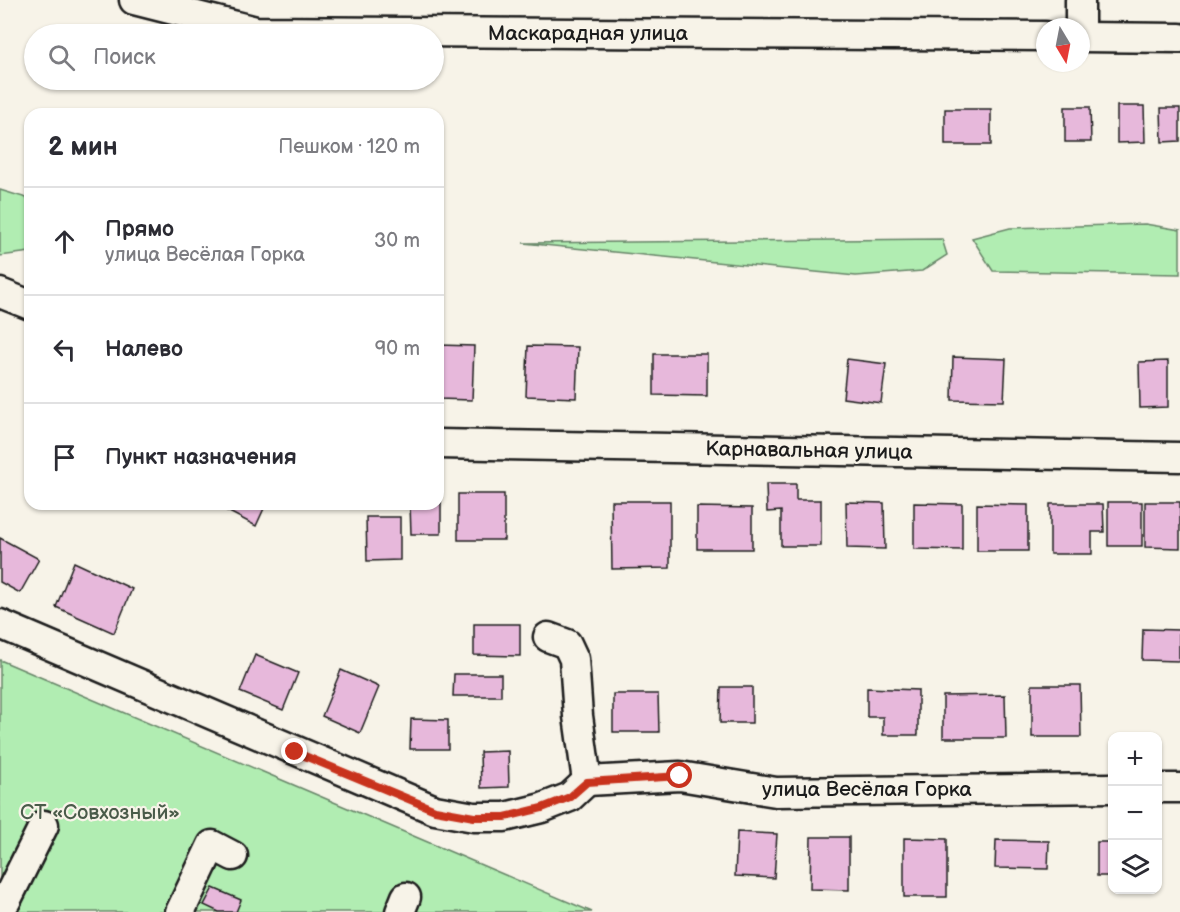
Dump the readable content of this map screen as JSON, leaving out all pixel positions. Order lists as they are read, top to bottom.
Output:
{
  "streets": {
    "street": ["Маскарадная улица", "Карнавальная улица", "улица Весёлая Горка"]
  },
  "parks": ["СТ «Совхозный»"],
  "north": "bottom",
  "page": {
    "search": "Поиск",
    "heading": ["2 мин", "Пешком · 120 m"],
    "list": [
      ["Прямо", "улица Весёлая Горка", "30 m"],
      ["Налево", "90 m"],
      "Пункт назначения"
    ],
    "map_buttons": ["+", "−"]
  }
}
